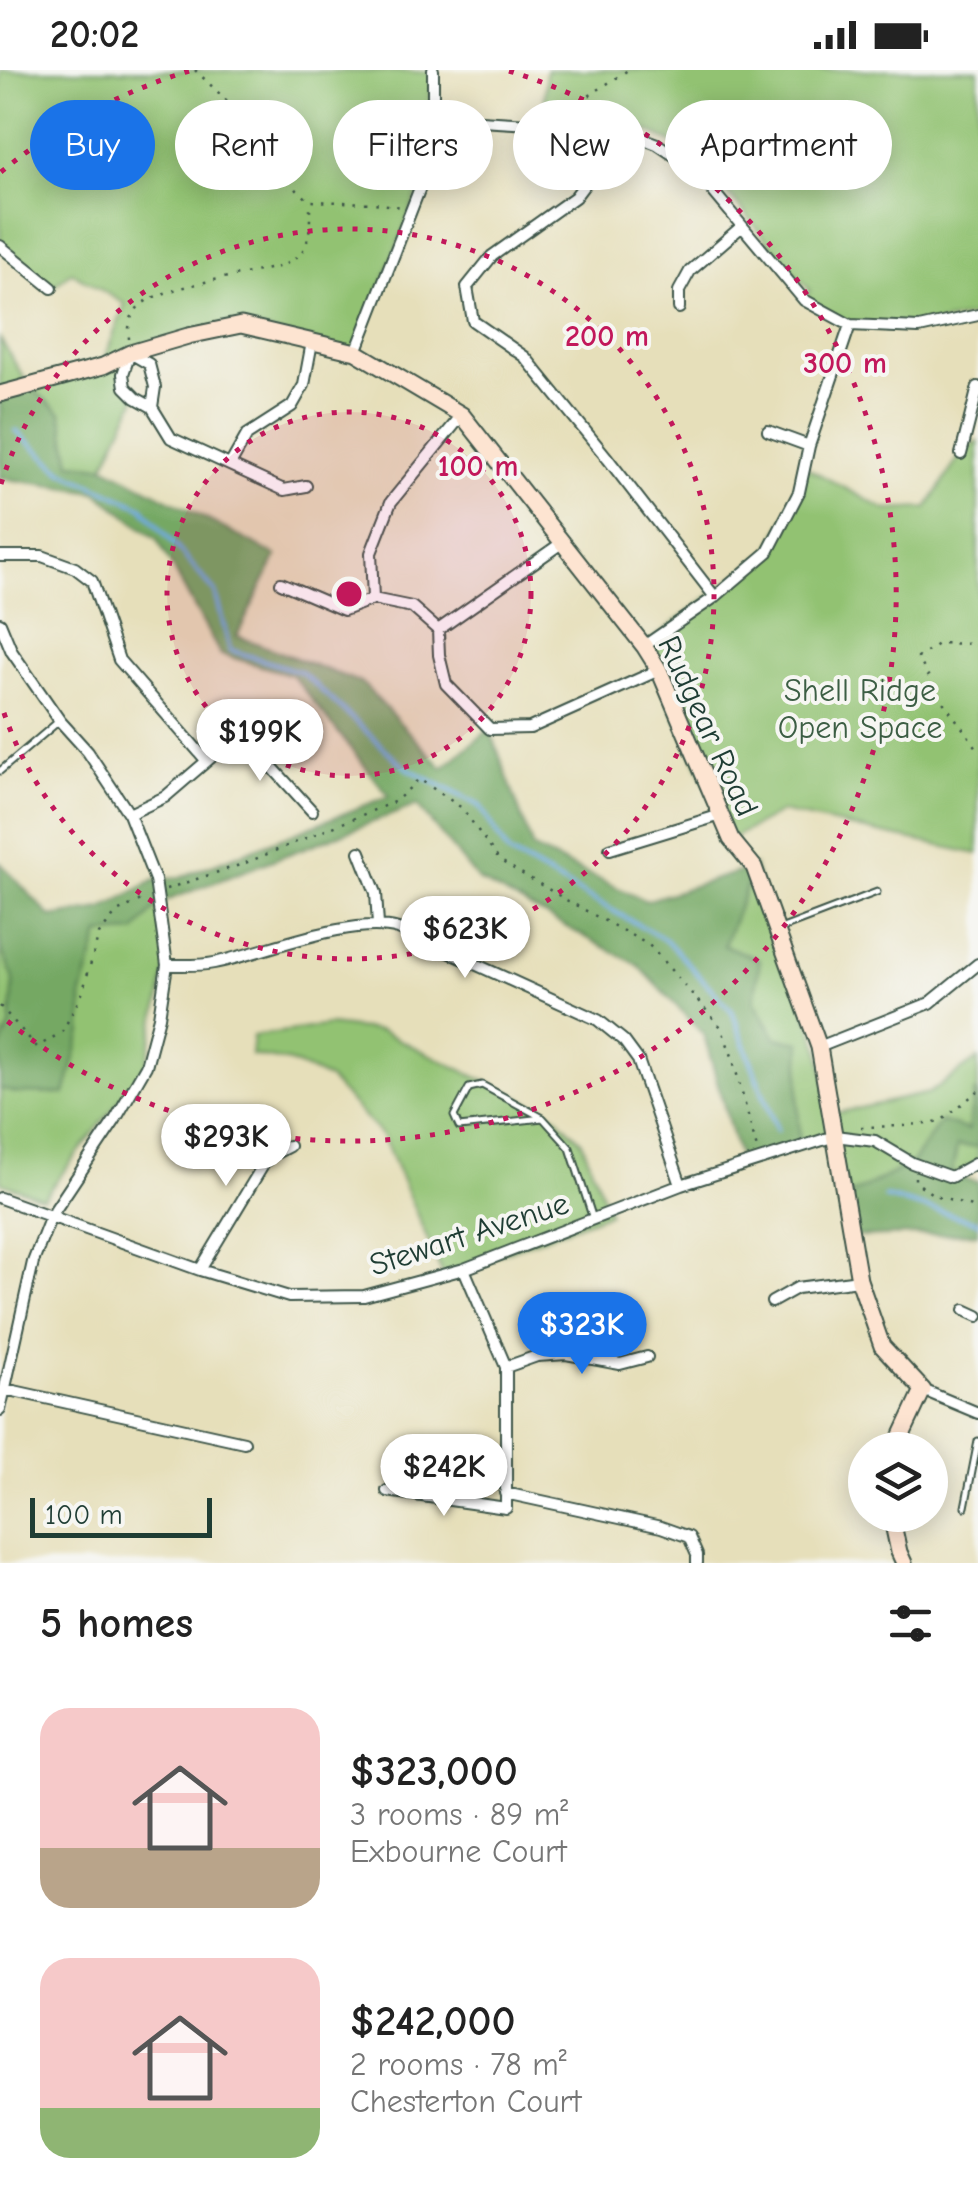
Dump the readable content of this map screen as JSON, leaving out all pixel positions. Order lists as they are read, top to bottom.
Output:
{
  "streets": {
    "street": ["Rudgear Road", "Stewart Avenue"]
  },
  "crossings": [
    ["Rudgear Road", "Stewart Avenue"]
  ],
  "parks": ["Shell Ridge Open Space"],
  "scale_bar": "100 m",
  "page": {
    "status": "20:02",
    "chip": [
      "Buy",
      "Rent",
      "Filters",
      "New",
      "Apartment"
    ],
    "price": [
      "$199K",
      "$623K",
      "$293K",
      "$323K",
      "$242K"
    ],
    "scale": "100 m",
    "heading": "5 homes",
    "list": [
      {
        "name": "$323,000",
        "note": "3 rooms · 89 m² · Exbourne Court"
      },
      {
        "name": "$242,000",
        "note": "2 rooms · 78 m² · Chesterton Court"
      }
    ]
  },
  "rings": ["200 m", "300 m", "100 m"]
}
